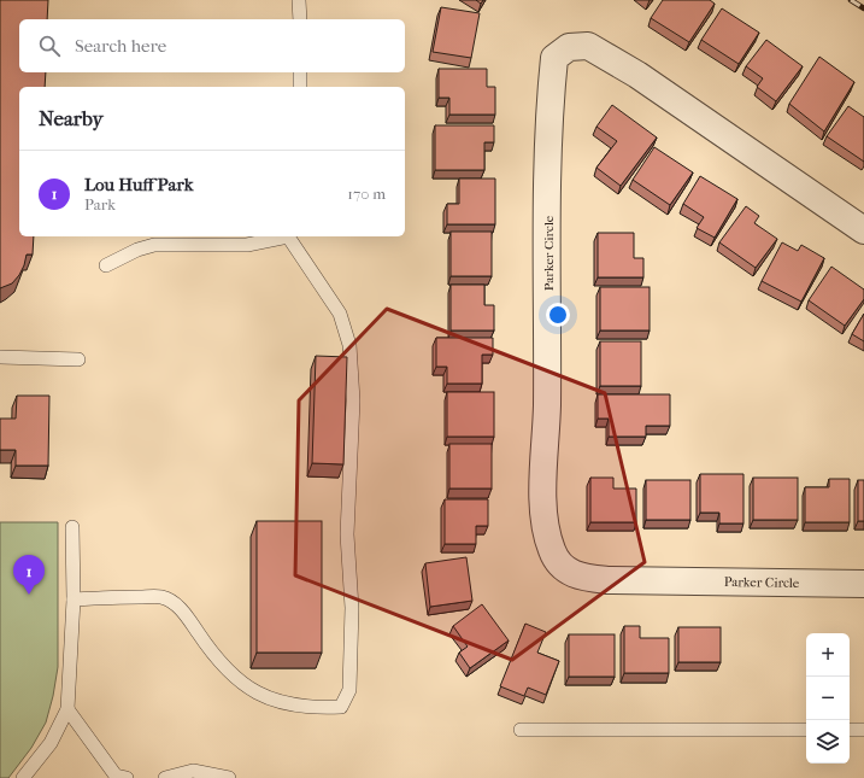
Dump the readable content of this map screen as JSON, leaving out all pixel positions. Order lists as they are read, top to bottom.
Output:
{
  "streets": {
    "street": ["Parker Circle"]
  },
  "page": {
    "search": "Search here",
    "heading": "Nearby",
    "list": [
      {
        "mark": "1",
        "name": "Lou Huff Park",
        "note": "Park",
        "value": "170 m"
      }
    ],
    "pins": "1",
    "map_buttons": ["+", "−"]
  }
}
